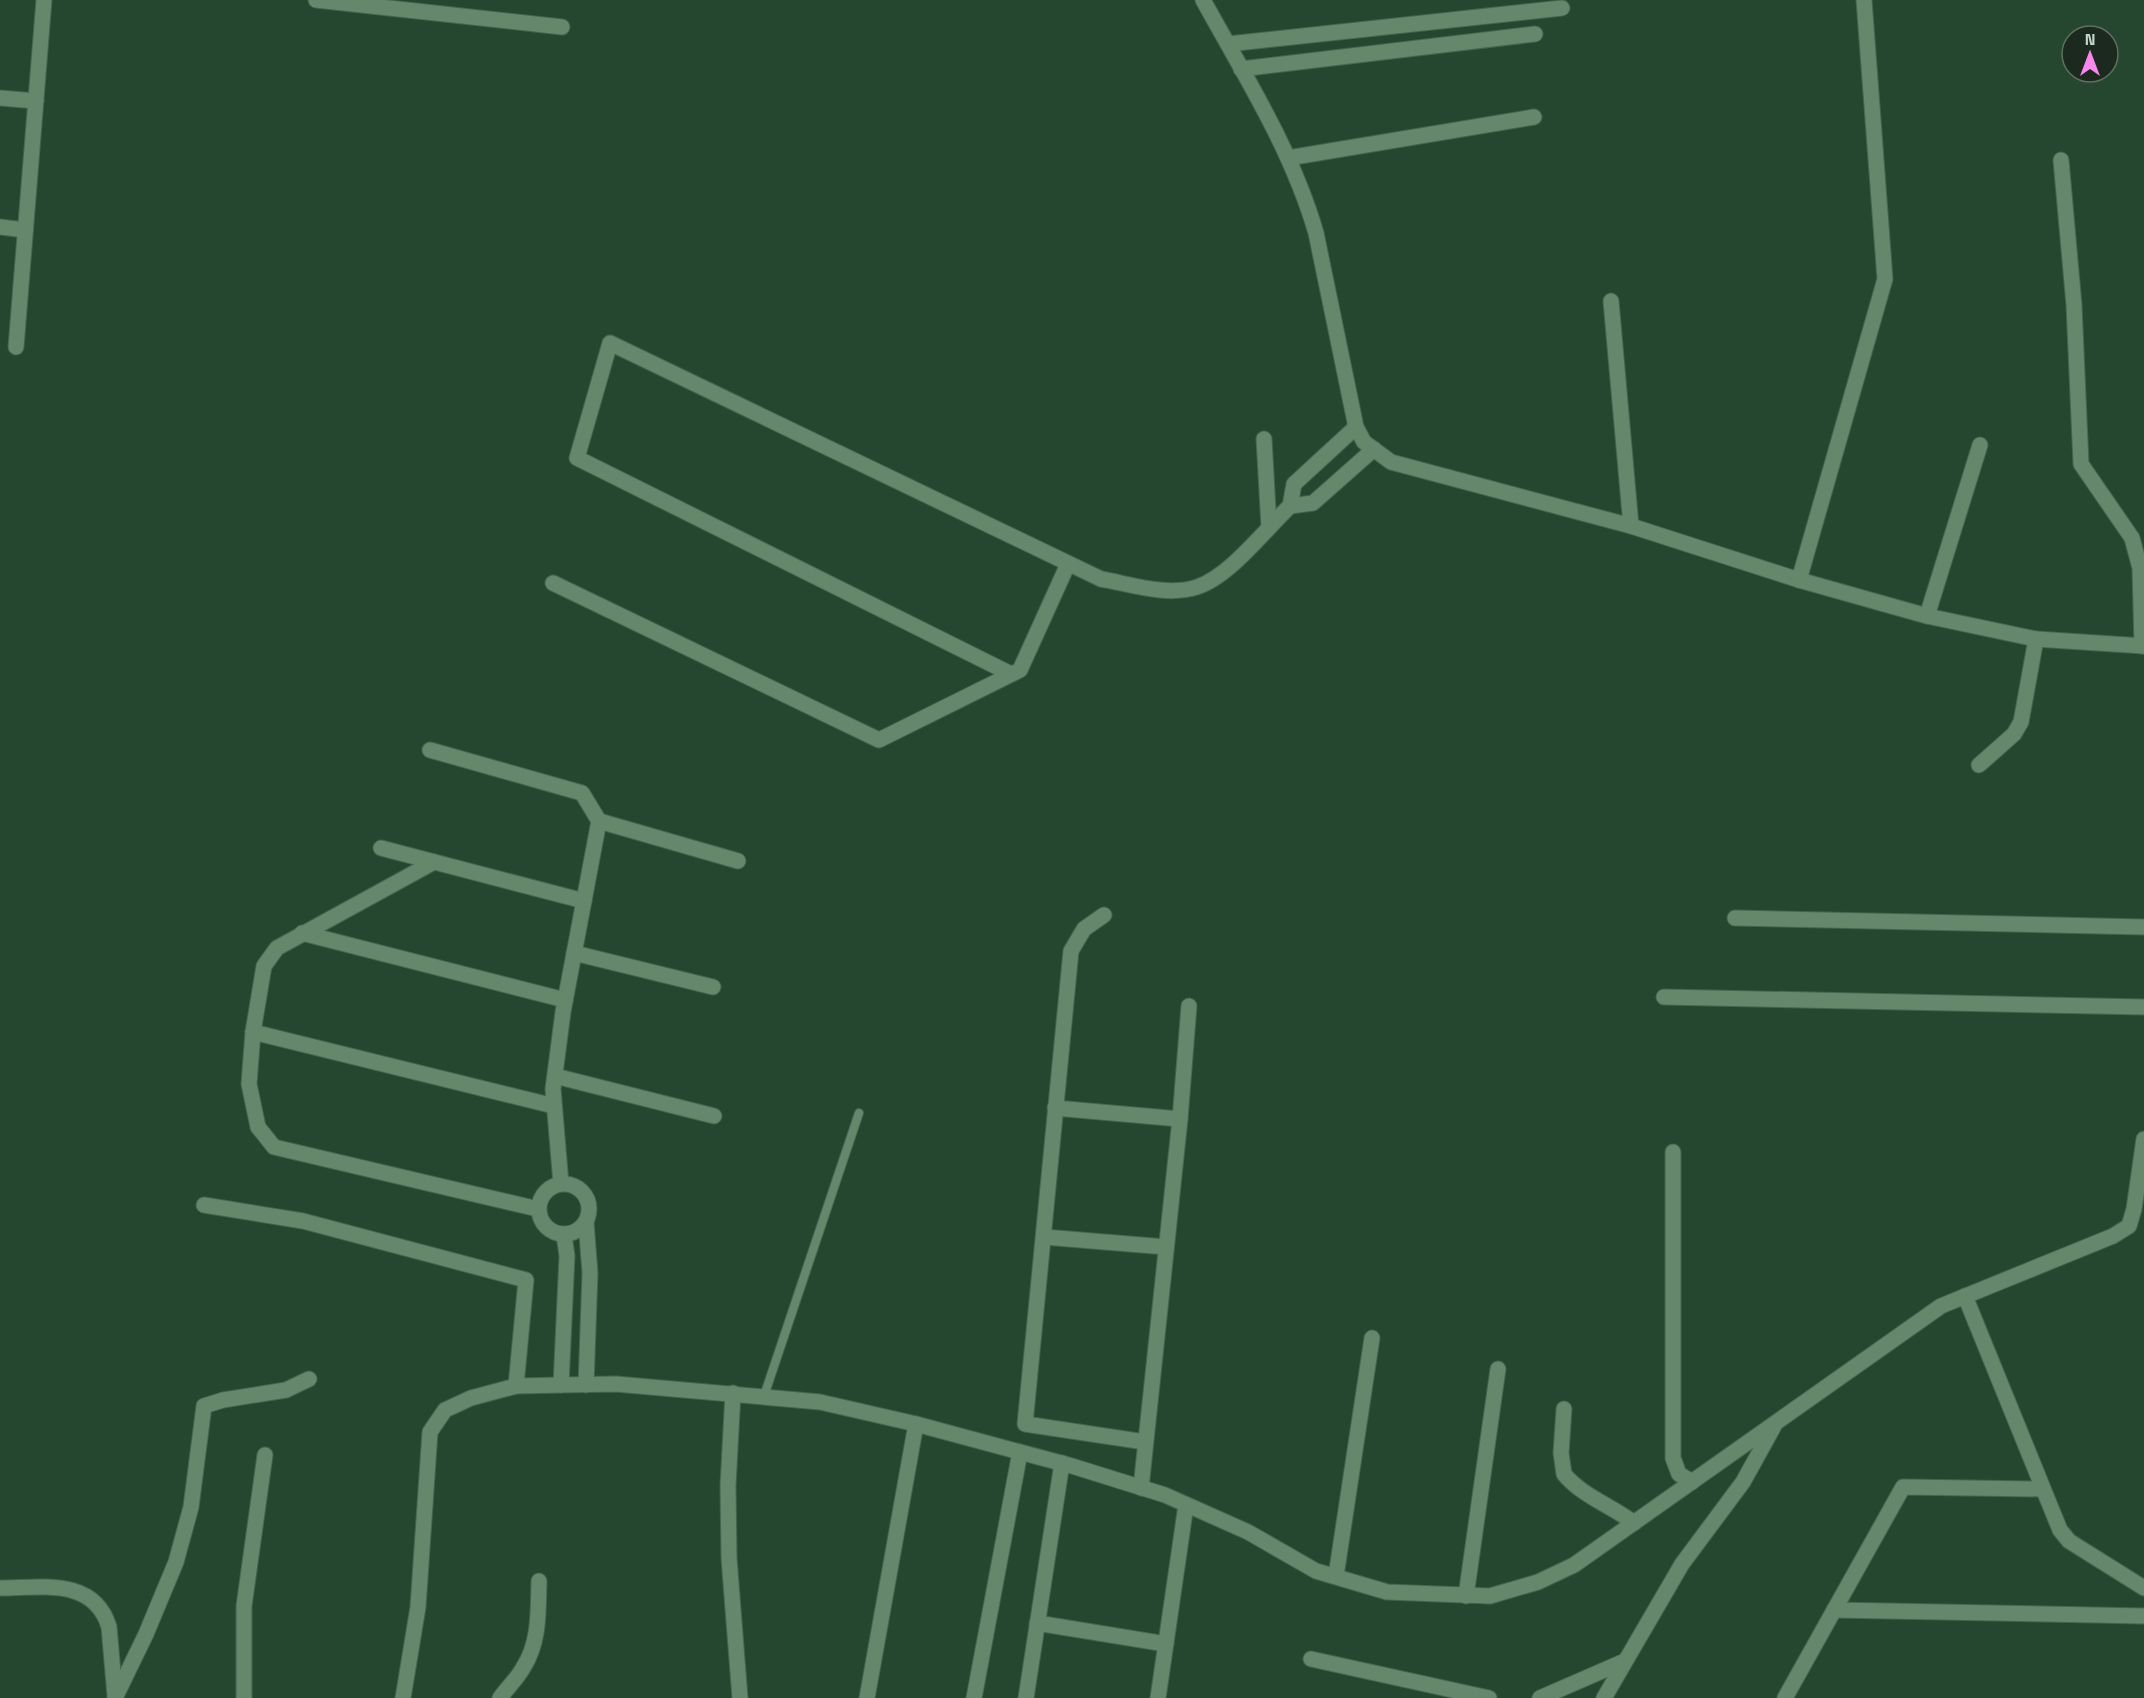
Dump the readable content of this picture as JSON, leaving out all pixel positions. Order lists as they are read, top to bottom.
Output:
{
  "north": "top"
}
